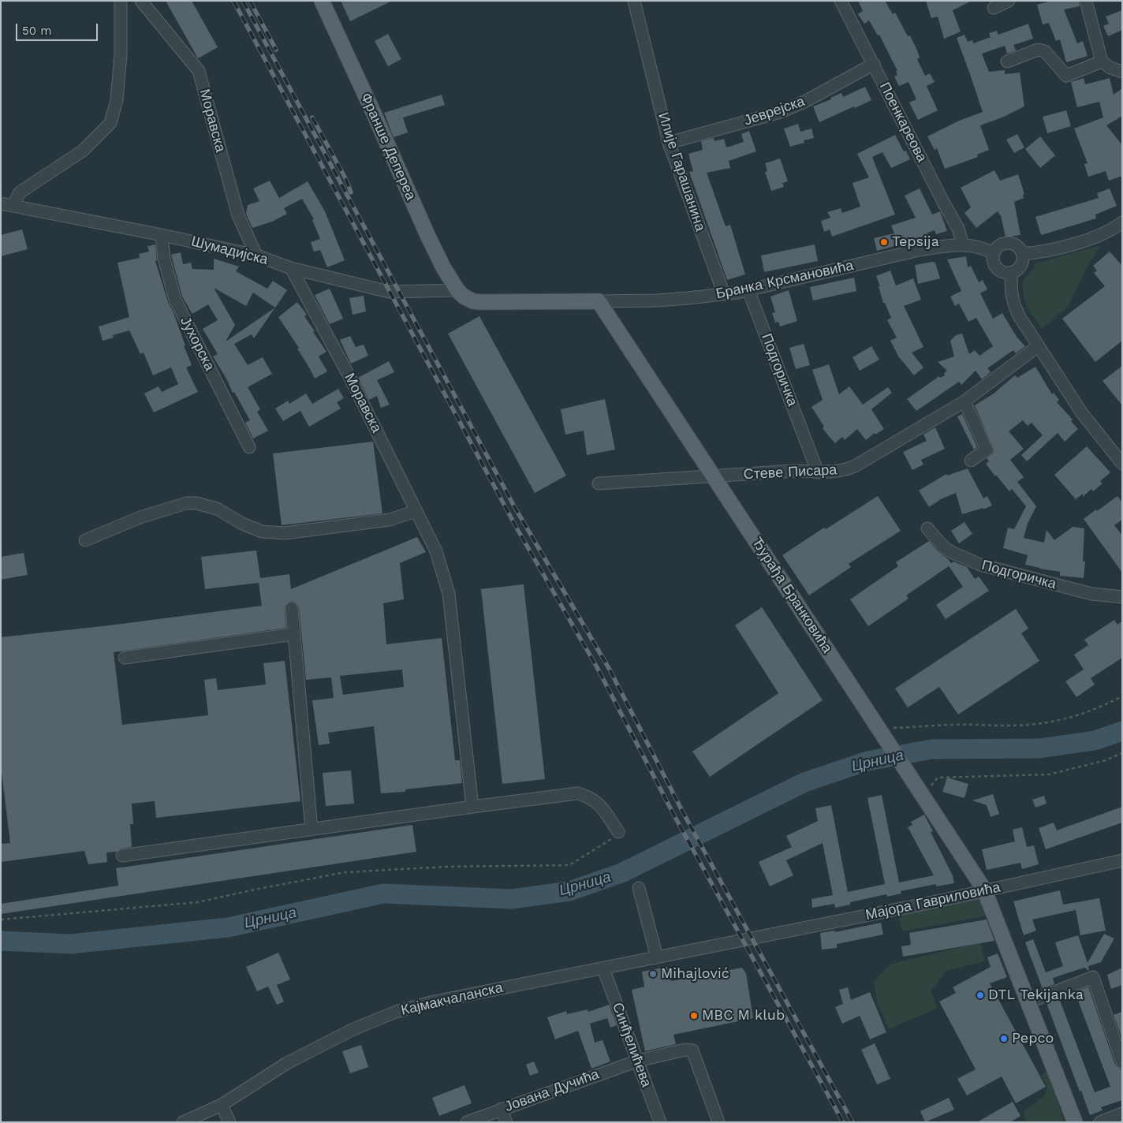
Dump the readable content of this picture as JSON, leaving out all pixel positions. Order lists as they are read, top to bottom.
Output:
{
  "streets": {
    "main road": ["Франше Депереа", "Бранка Крсмановића", "Ђурађа Бранковића"],
    "street": [
      "Јеврејска",
      "Моравска",
      "Поенкареова",
      "Илије Гарашанина",
      "Шумадијска",
      "Јухорска",
      "Подгоричка",
      "Стеве Писара",
      "Мајора Гавриловића",
      "Кајмакчаланска",
      "Синђелићева",
      "Јована Дучића"
    ]
  },
  "crossings": [
    ["Јеврејска", "Поенкареова"],
    ["Јеврејска", "Илије Гарашанина"],
    ["Моравска", "Шумадијска"],
    ["Поенкареова", "Бранка Крсмановића"],
    ["Франше Депереа", "Шумадијска"],
    ["Франше Депереа", "Бранка Крсмановића"],
    ["Илије Гарашанина", "Бранка Крсмановића"],
    ["Шумадијска", "Бранка Крсмановића"],
    ["Шумадијска", "Јухорска"],
    ["Бранка Крсмановића", "Подгоричка"],
    ["Бранка Крсмановића", "Ђурађа Бранковића"],
    ["Подгоричка", "Стеве Писара"],
    ["Стеве Писара", "Ђурађа Бранковића"],
    ["Ђурађа Бранковића", "Мајора Гавриловића"],
    ["Мајора Гавриловића", "Кајмакчаланска"],
    ["Кајмакчаланска", "Синђелићева"],
    ["Синђелићева", "Јована Дучића"]
  ],
  "water": ["Црница"],
  "places": [
    "Tepsija",
    "Mihajlović",
    "DTL Tekijanka",
    "MBC M klub",
    "Pepco"
  ],
  "scale_bar": "50 m"
}
